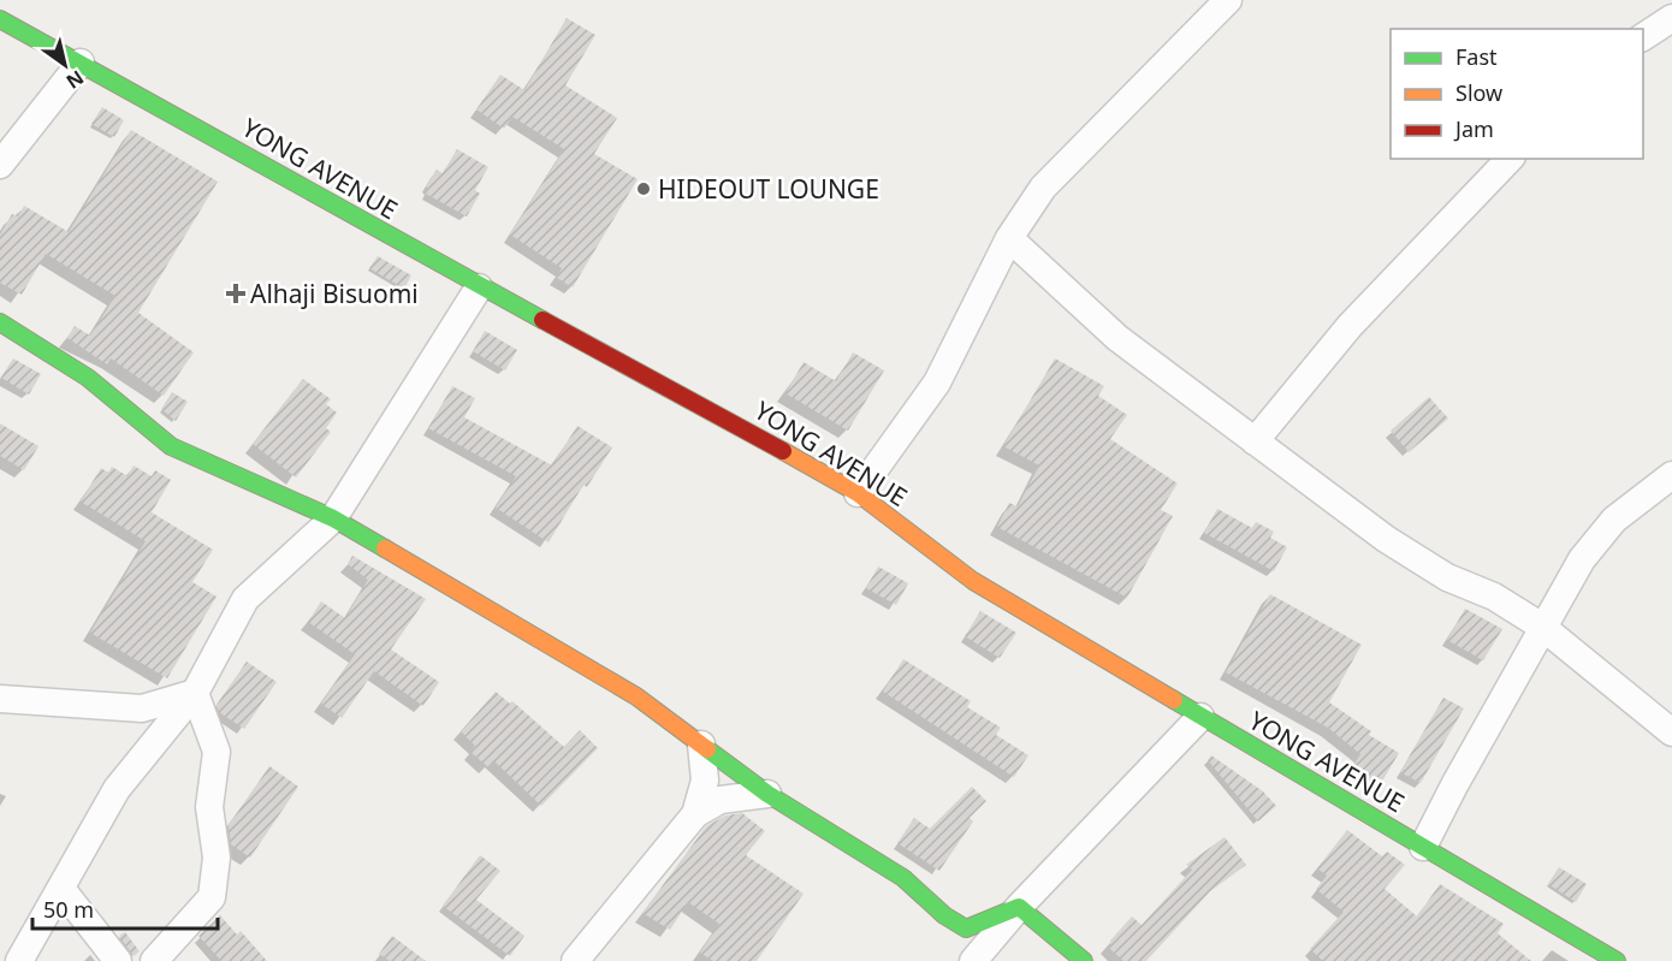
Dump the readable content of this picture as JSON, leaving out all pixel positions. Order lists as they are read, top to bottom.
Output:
{
  "streets": {
    "street": ["YONG AVENUE"]
  },
  "places": {
    "other": ["HIDEOUT LOUNGE"],
    "health": ["Alhaji Bisuomi"]
  },
  "legend": ["Fast", "Slow", "Jam"],
  "scale_bar": "50 m",
  "north": "bottom right"
}
